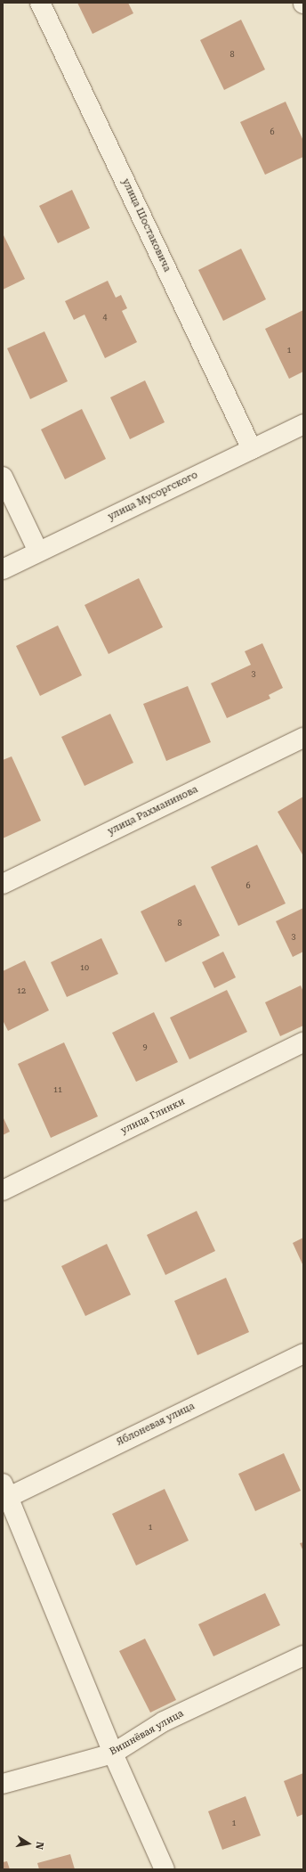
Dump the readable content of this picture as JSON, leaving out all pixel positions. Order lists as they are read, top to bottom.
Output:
{
  "streets": {
    "street": [
      "улица Шостаковича",
      "улица Мусоргского",
      "улица Рахманинова",
      "улица Глинки",
      "Яблоневая улица",
      "Вишнёвая улица"
    ]
  },
  "crossings": [
    ["улица Шостаковича", "улица Мусоргского"]
  ],
  "house_numbers": [
    "8",
    "6",
    "4",
    "1",
    "3",
    "6",
    "8",
    "3",
    "10",
    "12",
    "9",
    "11",
    "1",
    "1"
  ],
  "north": "right"
}
